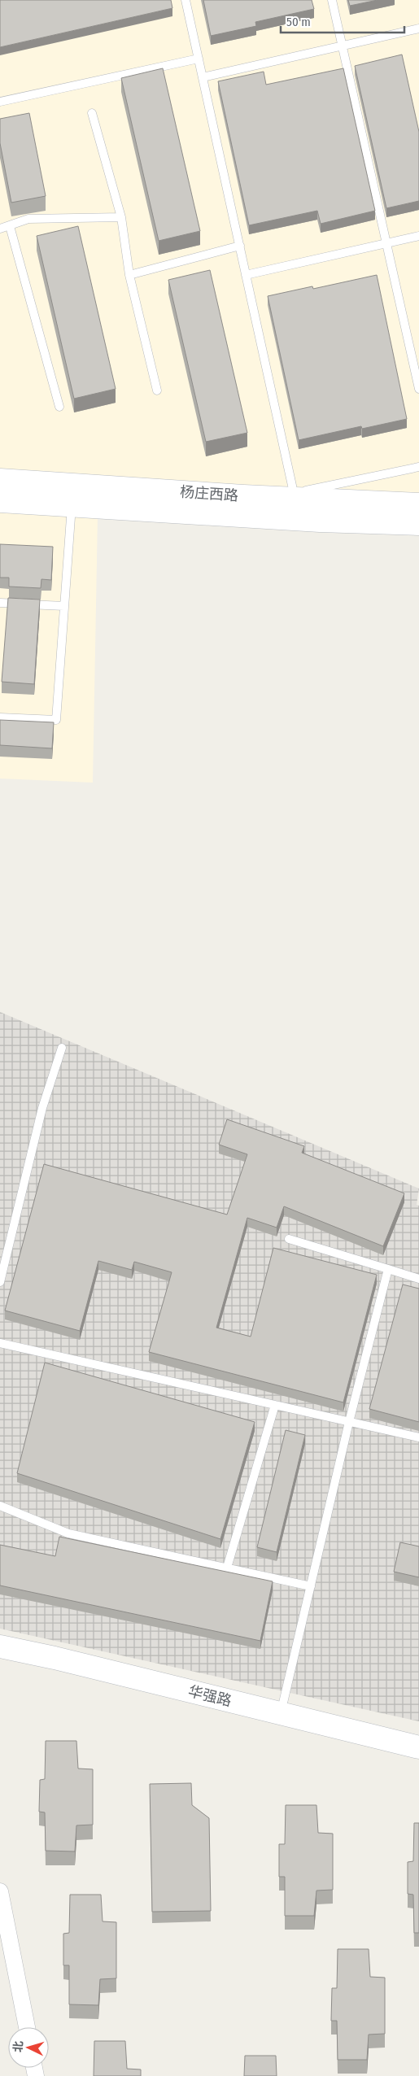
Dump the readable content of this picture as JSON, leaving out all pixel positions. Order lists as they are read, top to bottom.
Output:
{
  "streets": {
    "street": ["杨庄西路", "华强路"]
  },
  "scale_bar": "50 m",
  "north": "left"
}
